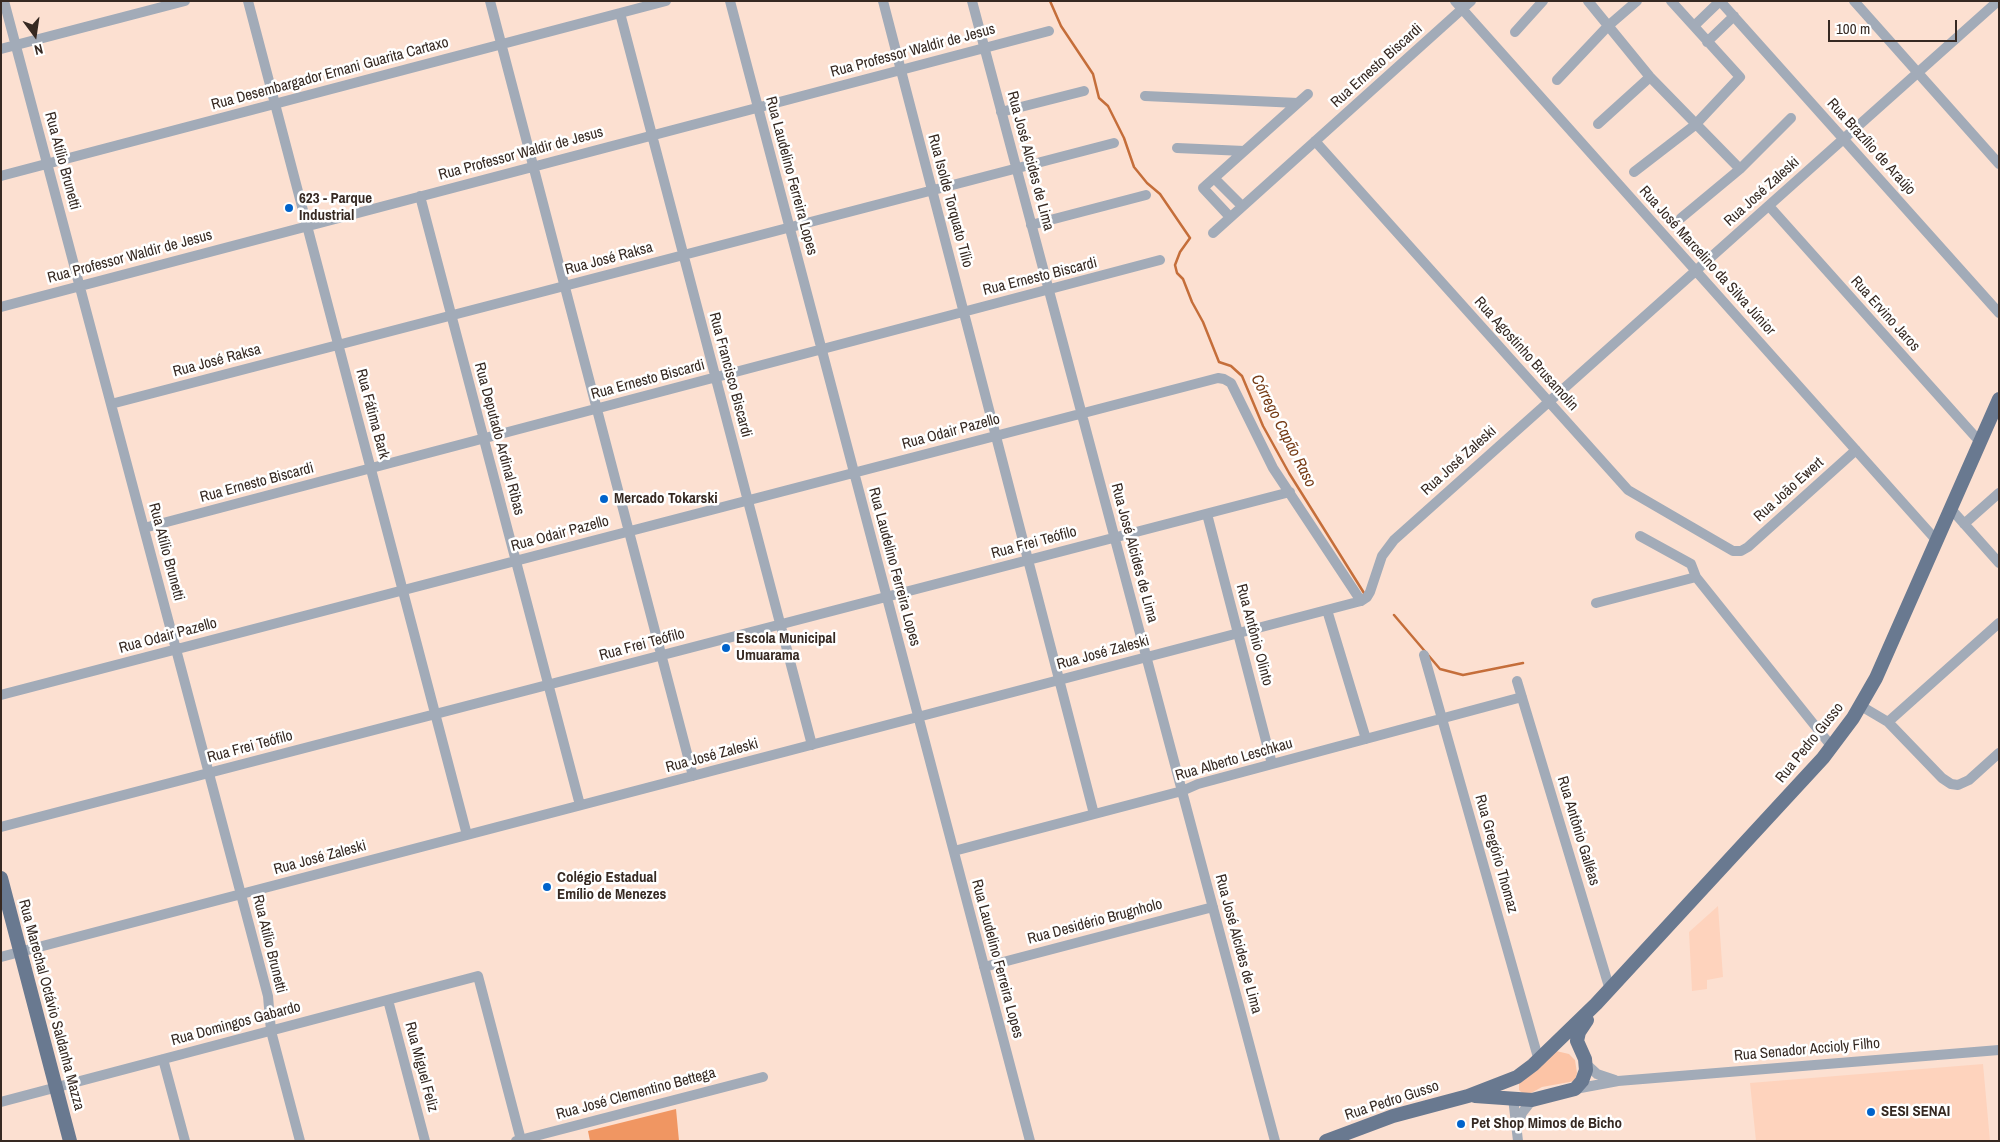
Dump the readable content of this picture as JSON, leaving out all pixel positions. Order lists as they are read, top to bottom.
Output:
{
  "streets": {
    "main road": ["Rua Pedro Gusso", "Rua Marechal Octávio Saldanha Mazza"],
    "street": [
      "Rua Professor Waldir de Jesus",
      "Rua Ernesto Biscardi",
      "Rua Desembargador Ernani Guarita Cartaxo",
      "Rua Brazílio de Araújo",
      "Rua Atílio Brunetti",
      "Rua José Alcides de Lima",
      "Rua Laudelino Ferreira Lopes",
      "Rua José Zaleski",
      "Rua Isolde Torquato Tílio",
      "Rua José Raksa",
      "Rua José Marcelino da Silva Júnior",
      "Rua Ervino Jaros",
      "Rua Agostinho Brusamolin",
      "Rua Francisco Biscardi",
      "Rua Fátima Bark",
      "Rua Odair Pazello",
      "Rua Deputado Ardinal Ribas",
      "Rua João Ewert",
      "Rua Frei Teófilo",
      "Rua Antônio Olinto",
      "Rua Alberto Leschkau",
      "Rua Antônio Galléas",
      "Rua Gregório Thomaz",
      "Rua Desidério Brugnholo",
      "Rua Domingos Gabardo",
      "Rua Senador Accioly Filho",
      "Rua Miguel Feliz",
      "Rua José Clementino Bettega"
    ]
  },
  "crossings": [
    ["Rua Professor Waldir de Jesus", "Rua Atílio Brunetti"],
    ["Rua Professor Waldir de Jesus", "Rua José Alcides de Lima"],
    ["Rua Professor Waldir de Jesus", "Rua Laudelino Ferreira Lopes"],
    ["Rua Professor Waldir de Jesus", "Rua Isolde Torquato Tílio"],
    ["Rua Professor Waldir de Jesus", "Rua Francisco Biscardi"],
    ["Rua Professor Waldir de Jesus", "Rua Fátima Bark"],
    ["Rua Professor Waldir de Jesus", "Rua Deputado Ardinal Ribas"],
    ["Rua Ernesto Biscardi", "Rua Atílio Brunetti"],
    ["Rua Ernesto Biscardi", "Rua José Alcides de Lima"],
    ["Rua Ernesto Biscardi", "Rua Laudelino Ferreira Lopes"],
    ["Rua Ernesto Biscardi", "Rua Isolde Torquato Tílio"],
    ["Rua Ernesto Biscardi", "Rua José Marcelino da Silva Júnior"],
    ["Rua Ernesto Biscardi", "Rua Agostinho Brusamolin"],
    ["Rua Ernesto Biscardi", "Rua Francisco Biscardi"],
    ["Rua Ernesto Biscardi", "Rua Fátima Bark"],
    ["Rua Ernesto Biscardi", "Rua Deputado Ardinal Ribas"],
    ["Rua Desembargador Ernani Guarita Cartaxo", "Rua Atílio Brunetti"],
    ["Rua Desembargador Ernani Guarita Cartaxo", "Rua Francisco Biscardi"],
    ["Rua Desembargador Ernani Guarita Cartaxo", "Rua Fátima Bark"],
    ["Rua Brazílio de Araújo", "Rua José Zaleski"],
    ["Rua Atílio Brunetti", "Rua José Zaleski"],
    ["Rua Atílio Brunetti", "Rua José Raksa"],
    ["Rua Atílio Brunetti", "Rua Odair Pazello"],
    ["Rua Atílio Brunetti", "Rua Frei Teófilo"],
    ["Rua Atílio Brunetti", "Rua Domingos Gabardo"],
    ["Rua José Alcides de Lima", "Rua José Zaleski"],
    ["Rua José Alcides de Lima", "Rua José Raksa"],
    ["Rua José Alcides de Lima", "Rua Odair Pazello"],
    ["Rua José Alcides de Lima", "Rua Frei Teófilo"],
    ["Rua José Alcides de Lima", "Rua Alberto Leschkau"],
    ["Rua José Alcides de Lima", "Rua Desidério Brugnholo"],
    ["Rua Laudelino Ferreira Lopes", "Rua José Zaleski"],
    ["Rua Laudelino Ferreira Lopes", "Rua José Raksa"],
    ["Rua Laudelino Ferreira Lopes", "Rua Odair Pazello"],
    ["Rua Laudelino Ferreira Lopes", "Rua Frei Teófilo"],
    ["Rua Laudelino Ferreira Lopes", "Rua Alberto Leschkau"],
    ["Rua Laudelino Ferreira Lopes", "Rua Desidério Brugnholo"],
    ["Rua José Zaleski", "Rua Isolde Torquato Tílio"],
    ["Rua José Zaleski", "Rua José Marcelino da Silva Júnior"],
    ["Rua José Zaleski", "Rua Ervino Jaros"],
    ["Rua José Zaleski", "Rua Agostinho Brusamolin"],
    ["Rua José Zaleski", "Rua Francisco Biscardi"],
    ["Rua José Zaleski", "Rua Fátima Bark"],
    ["Rua José Zaleski", "Rua Deputado Ardinal Ribas"],
    ["Rua José Zaleski", "Rua Antônio Olinto"],
    ["Rua José Zaleski", "Rua Marechal Octávio Saldanha Mazza"],
    ["Rua Isolde Torquato Tílio", "Rua José Raksa"],
    ["Rua Isolde Torquato Tílio", "Rua Odair Pazello"],
    ["Rua Isolde Torquato Tílio", "Rua Frei Teófilo"],
    ["Rua Isolde Torquato Tílio", "Rua Alberto Leschkau"],
    ["Rua José Raksa", "Rua Francisco Biscardi"],
    ["Rua José Raksa", "Rua Fátima Bark"],
    ["Rua José Raksa", "Rua Deputado Ardinal Ribas"],
    ["Rua José Marcelino da Silva Júnior", "Rua João Ewert"],
    ["Rua José Marcelino da Silva Júnior", "Rua Pedro Gusso"],
    ["Rua Ervino Jaros", "Rua Pedro Gusso"],
    ["Rua Agostinho Brusamolin", "Rua João Ewert"],
    ["Rua Francisco Biscardi", "Rua Odair Pazello"],
    ["Rua Francisco Biscardi", "Rua Frei Teófilo"],
    ["Rua Fátima Bark", "Rua Odair Pazello"],
    ["Rua Fátima Bark", "Rua Frei Teófilo"],
    ["Rua Odair Pazello", "Rua Deputado Ardinal Ribas"],
    ["Rua Odair Pazello", "Rua Frei Teófilo"],
    ["Rua Deputado Ardinal Ribas", "Rua Frei Teófilo"],
    ["Rua Frei Teófilo", "Rua Antônio Olinto"],
    ["Rua Antônio Olinto", "Rua Alberto Leschkau"],
    ["Rua Pedro Gusso", "Rua Antônio Galléas"],
    ["Rua Pedro Gusso", "Rua Gregório Thomaz"],
    ["Rua Pedro Gusso", "Rua Senador Accioly Filho"],
    ["Rua Alberto Leschkau", "Rua Antônio Galléas"],
    ["Rua Alberto Leschkau", "Rua Gregório Thomaz"],
    ["Rua Marechal Octávio Saldanha Mazza", "Rua Domingos Gabardo"],
    ["Rua Domingos Gabardo", "Rua Miguel Feliz"],
    ["Rua Domingos Gabardo", "Rua José Clementino Bettega"]
  ],
  "water": ["Córrego Capão Raso"],
  "places": [
    "623 - Parque Industrial",
    "Mercado Tokarski",
    "Escola Municipal Umuarama",
    "Colégio Estadual Emílio de Menezes",
    "SESI SENAI",
    "Pet Shop Mimos de Bicho"
  ],
  "scale_bar": "100 m",
  "north": "bottom"
}
